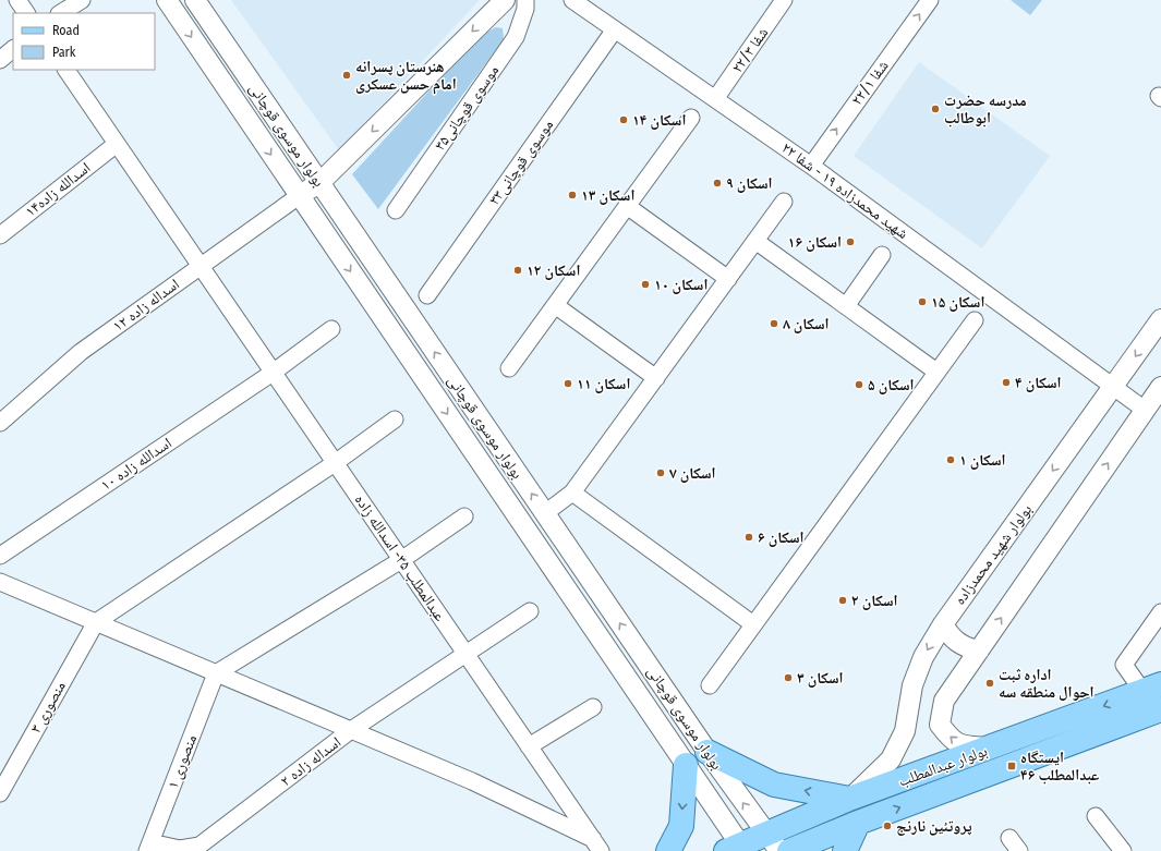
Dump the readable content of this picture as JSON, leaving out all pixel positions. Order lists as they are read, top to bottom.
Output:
{
  "streets": {
    "main road": ["بولوار عبدالمطلب"],
    "street": [
      "شفا ۲۲/۳",
      "۲۲/۱ شفا",
      "موسوی قوچانی۳۵",
      "بولوار موسوی قوچانی",
      "موسوی قوچانی۳۳",
      "اسدالله زاده۱۴",
      "شهید محمدزاده ۱۹ - شفا ۲۲",
      "اسداله زاده ۱۲",
      "اسدالله زاده ۱۰",
      "بولوار شهید محمدزاده",
      "عبدالمطلب ۳۵- اسدالله زاده",
      "منصوری ۳",
      "منصوری ۱",
      "اسداله زاده ۲"
    ]
  },
  "crossings": [
    ["شفا ۲۲/۳", "شهید محمدزاده ۱۹ - شفا ۲۲"],
    ["۲۲/۱ شفا", "شهید محمدزاده ۱۹ - شفا ۲۲"],
    ["بولوار موسوی قوچانی", "اسداله زاده ۱۲"],
    ["بولوار موسوی قوچانی", "بولوار عبدالمطلب"],
    ["موسوی قوچانی۳۳", "شهید محمدزاده ۱۹ - شفا ۲۲"],
    ["اسدالله زاده۱۴", "عبدالمطلب ۳۵- اسدالله زاده"],
    ["شهید محمدزاده ۱۹ - شفا ۲۲", "بولوار شهید محمدزاده"],
    ["اسداله زاده ۱۲", "عبدالمطلب ۳۵- اسدالله زاده"],
    ["اسدالله زاده ۱۰", "عبدالمطلب ۳۵- اسدالله زاده"],
    ["بولوار شهید محمدزاده", "بولوار عبدالمطلب"],
    ["عبدالمطلب ۳۵- اسدالله زاده", "اسداله زاده ۲"],
    ["منصوری ۱", "اسداله زاده ۲"]
  ],
  "one_way": ["۲۲/۱ شفا"],
  "places": {
    "other": [
      "هنرستان پسرانه امام حسن عسکری",
      "مدرسه حضرت ابوطالب",
      "اسکان ۱۴",
      "اسکان ۹",
      "اسکان ۱۳",
      "اسکان ۱۶",
      "اسکان ۱۲",
      "اسکان ۱۰",
      "اسکان ۱۵",
      "اسکان ۸",
      "اسکان ۴",
      "اسکان ۱۱",
      "اسکان ۵",
      "اسکان ۱",
      "اسکان ۷",
      "اسکان ۶",
      "اسکان ۲",
      "اسکان ۳",
      "اداره ثبت احوال منطقه سه",
      "پروتئین نارنج"
    ],
    "transit": ["ایستگاه عبدالمطلب ۴۶"]
  },
  "legend": ["Road", "Park"]
}
